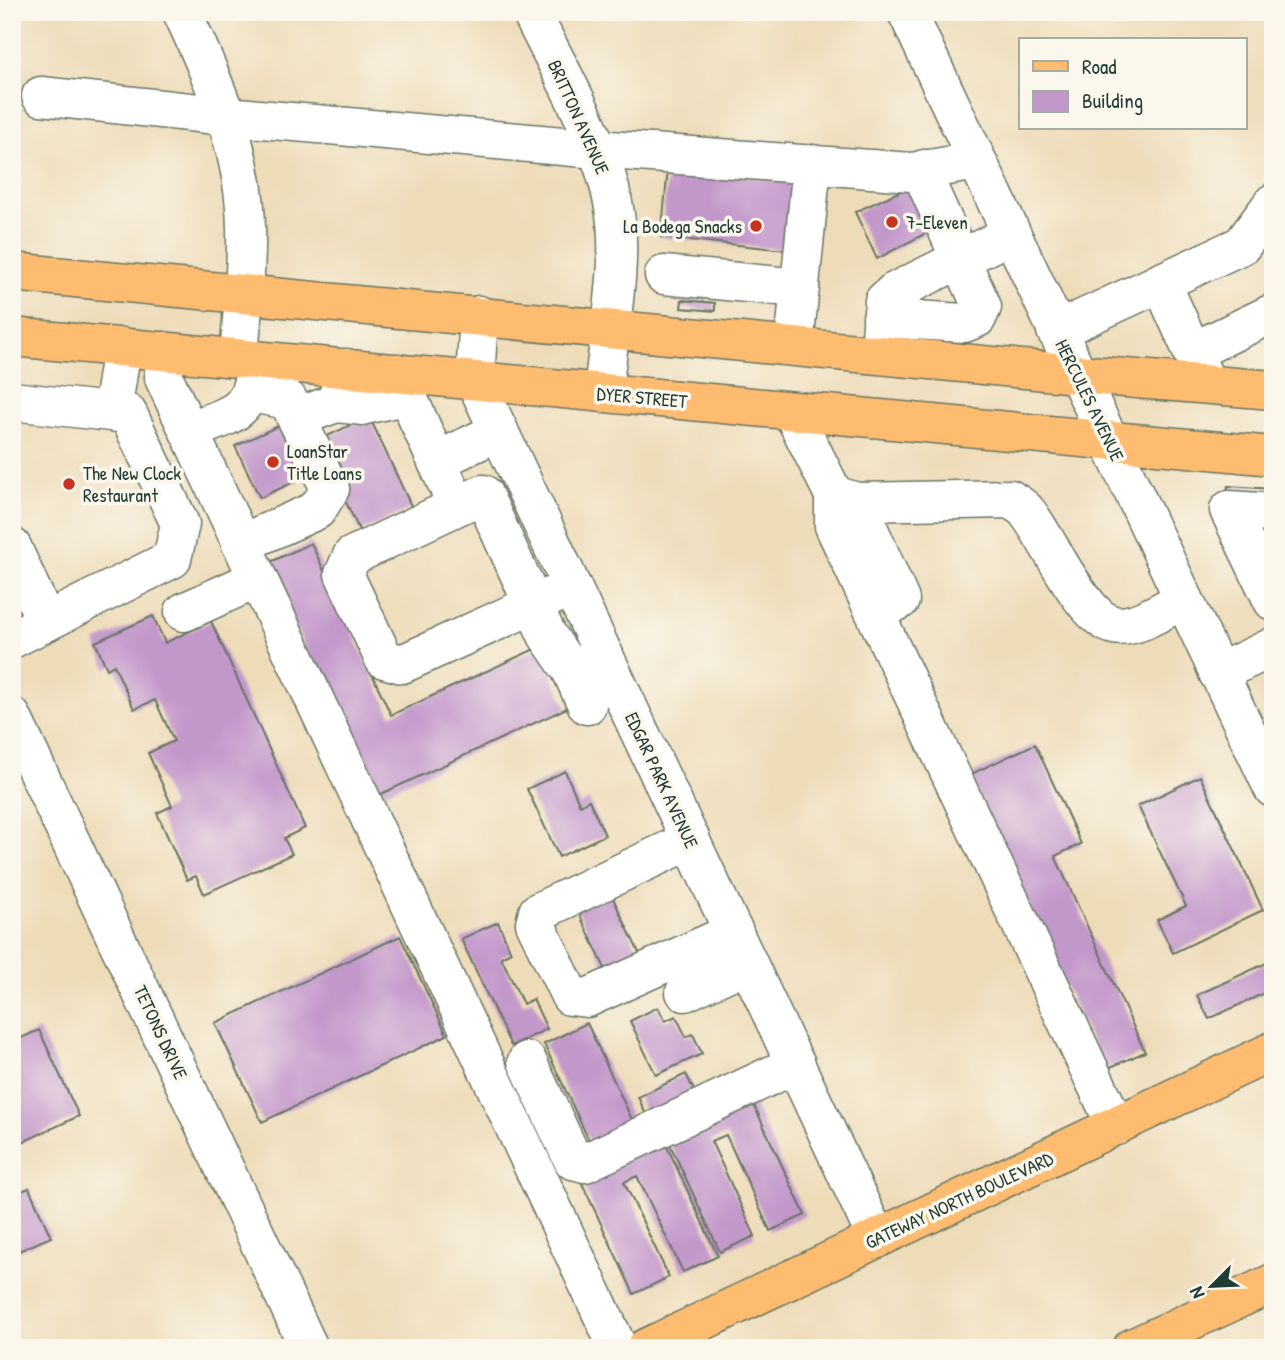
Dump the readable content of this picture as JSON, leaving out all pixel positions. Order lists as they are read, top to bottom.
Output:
{
  "streets": {
    "main road": ["DYER STREET", "GATEWAY NORTH BOULEVARD"],
    "street": [
      "BRITTON AVENUE",
      "HERCULES AVENUE",
      "EDGAR PARK AVENUE",
      "TETONS DRIVE"
    ]
  },
  "crossings": [
    ["BRITTON AVENUE", "DYER STREET"],
    ["DYER STREET", "HERCULES AVENUE"],
    ["DYER STREET", "EDGAR PARK AVENUE"],
    ["EDGAR PARK AVENUE", "GATEWAY NORTH BOULEVARD"]
  ],
  "places": [
    "7-Eleven",
    "La Bodega Snacks",
    "LoanStar Title Loans",
    "The New Clock Restaurant"
  ],
  "legend": ["Road", "Building"],
  "north": "bottom left"
}
